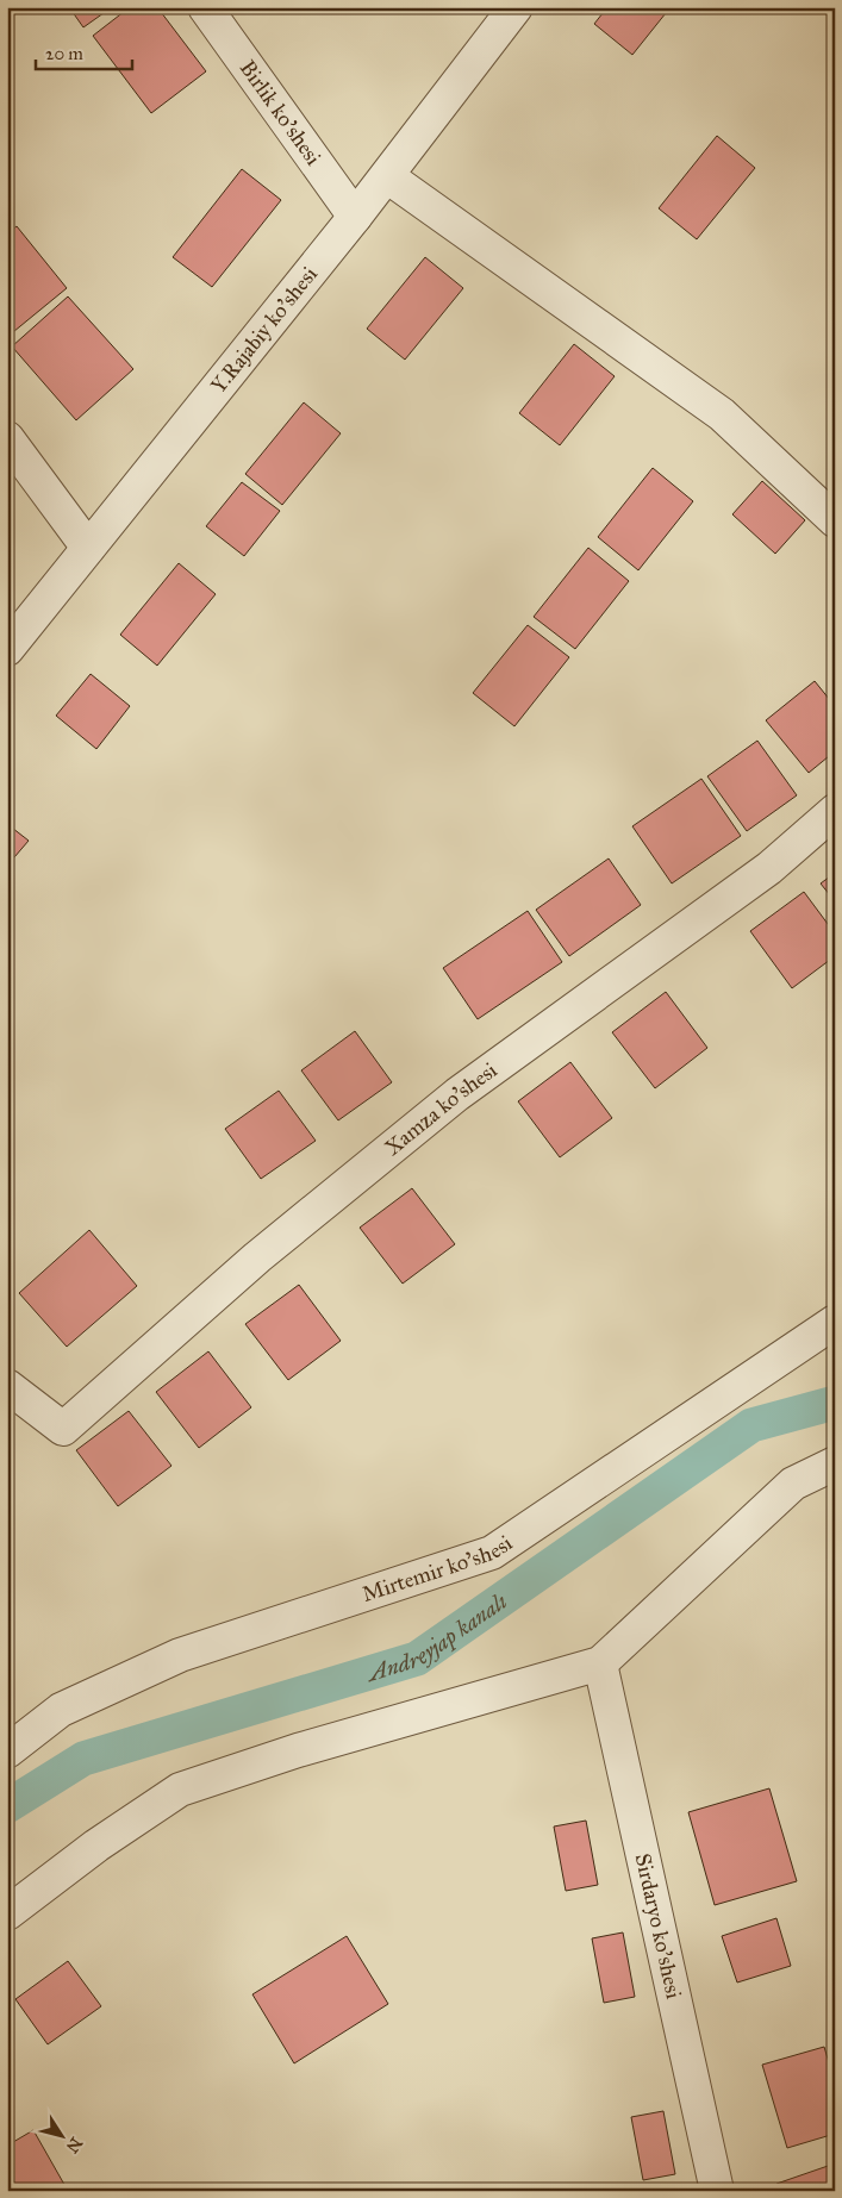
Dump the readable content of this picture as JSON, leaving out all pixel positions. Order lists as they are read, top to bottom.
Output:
{
  "streets": {
    "street": [
      "Birlik ko'shesi",
      "Y.Rajabiy ko'shesi",
      "Xamza ko'shesi",
      "Mirtemir ko'shesi",
      "Sirdaryo ko'shesi"
    ]
  },
  "crossings": [
    ["Birlik ko'shesi", "Y.Rajabiy ko'shesi"]
  ],
  "water": ["Andreyjap kanalı"],
  "scale_bar": "20 m",
  "north": "bottom right"
}
